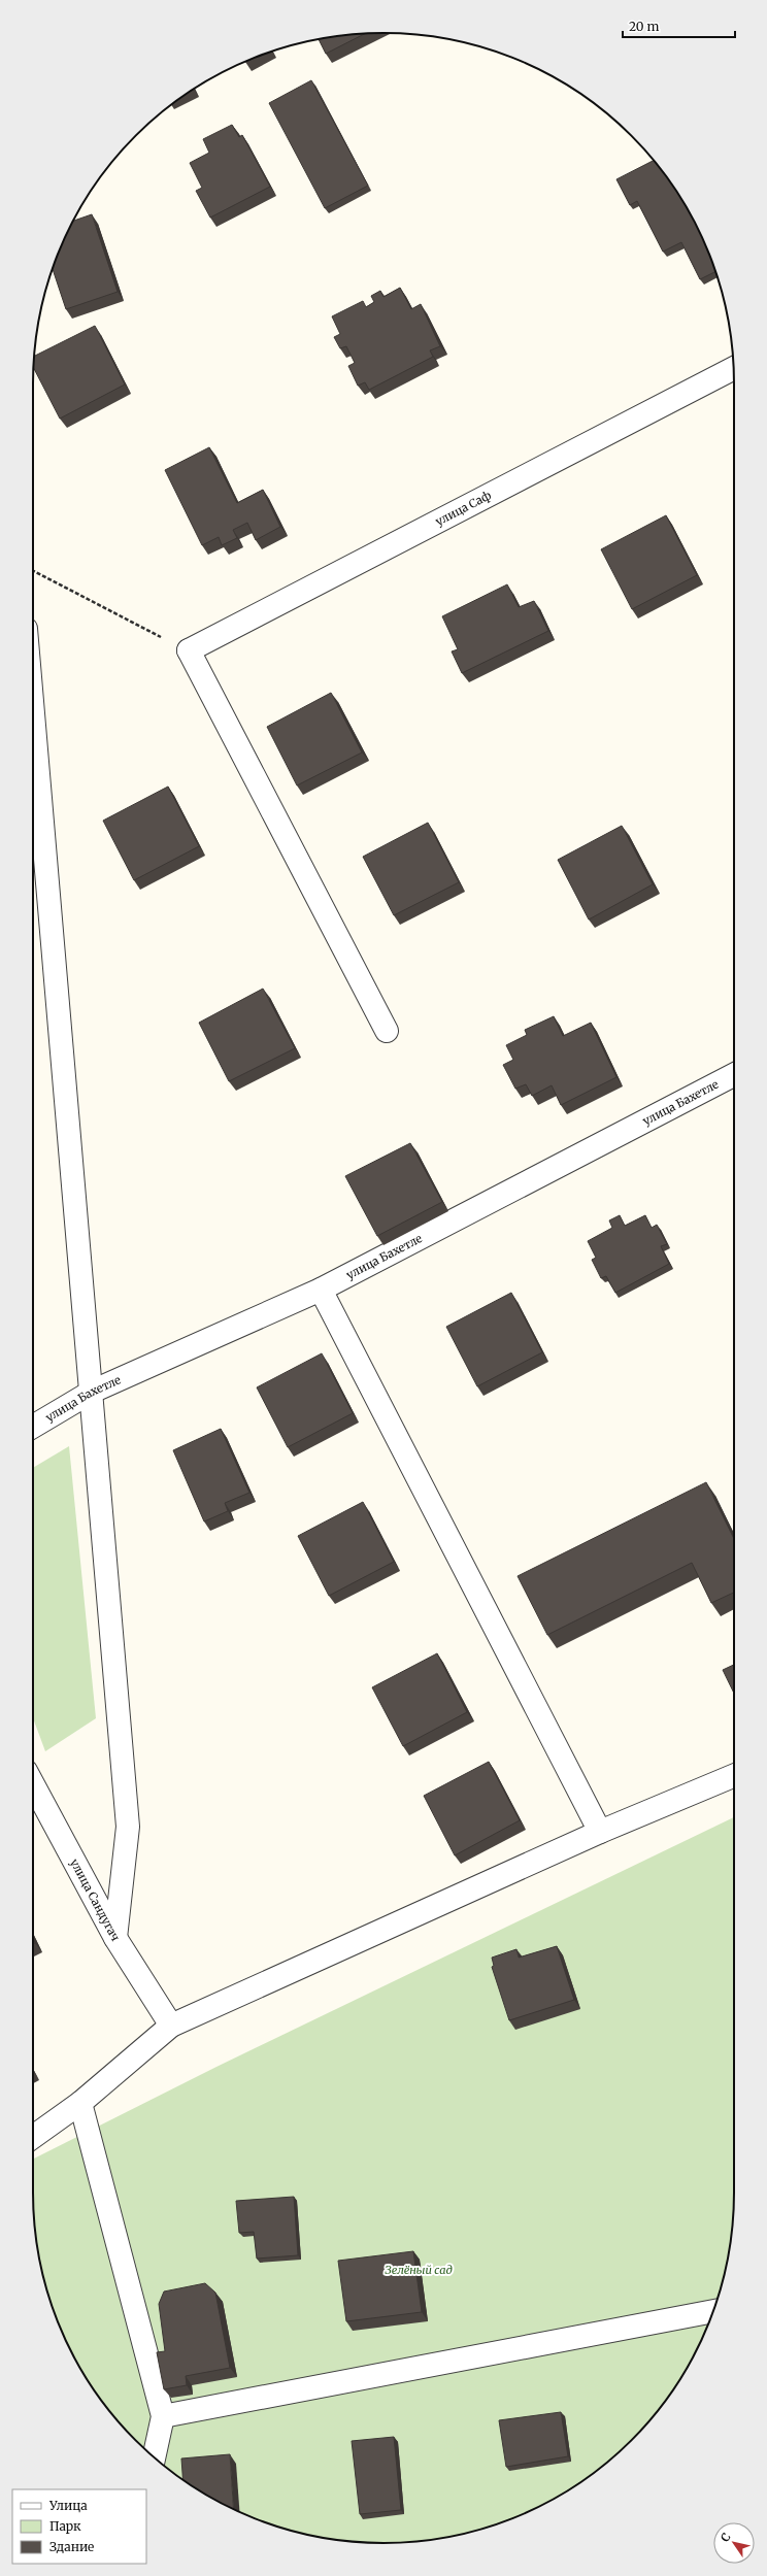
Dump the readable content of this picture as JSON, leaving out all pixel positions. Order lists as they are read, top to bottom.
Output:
{
  "streets": {
    "street": ["улица Саф", "улица Бахетле", "улица Сандугач"]
  },
  "parks": ["Зелёный сад"],
  "legend": ["Улица", "Парк", "Здание"],
  "scale_bar": "20 m",
  "north": "top left"
}
